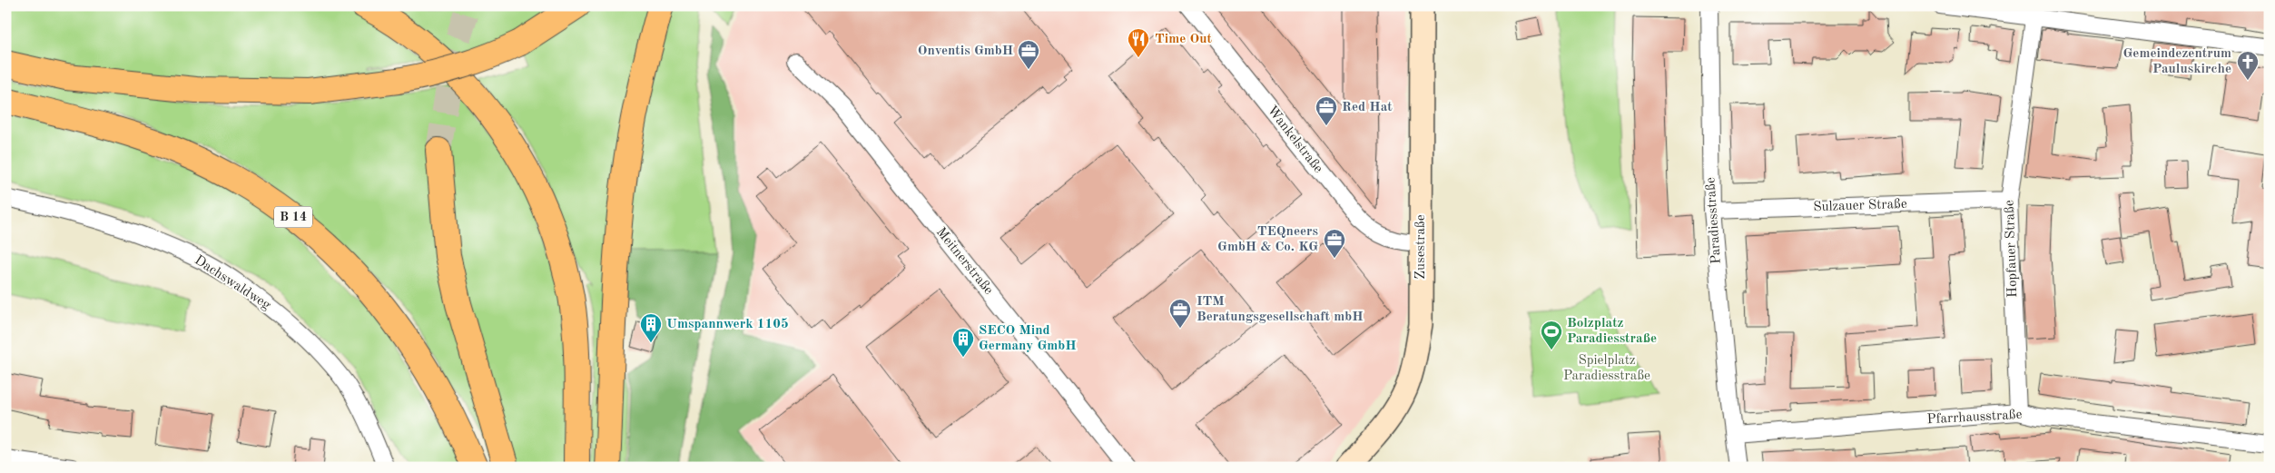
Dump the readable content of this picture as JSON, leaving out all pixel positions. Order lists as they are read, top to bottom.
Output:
{
  "streets": {
    "highway": ["B 14"],
    "street": [
      "Wankelstraße",
      "Sulzauer Straße",
      "Paradiesstraße",
      "Zusestraße",
      "Hopfauer Straße",
      "Meitnerstraße",
      "Dachswaldweg",
      "Pfarrhausstraße"
    ]
  },
  "crossings": [
    ["Wankelstraße", "Zusestraße"],
    ["Sulzauer Straße", "Paradiesstraße"],
    ["Sulzauer Straße", "Hopfauer Straße"],
    ["Paradiesstraße", "Pfarrhausstraße"],
    ["Hopfauer Straße", "Pfarrhausstraße"]
  ],
  "parks": ["Spielplatz Paradiesstraße"],
  "places": {
    "restaurant": ["Time Out"],
    "office": [
      "Onventis GmbH",
      "Red Hat",
      "TEQneers GmbH & Co. KG",
      "ITM Beratungsgesellschaft mbH"
    ],
    "church": ["Gemeindezentrum Pauluskirche"],
    "building": ["Umspannwerk 1105", "SECO Mind Germany GmbH"],
    "sports": ["Bolzplatz Paradiesstraße"]
  }
}
